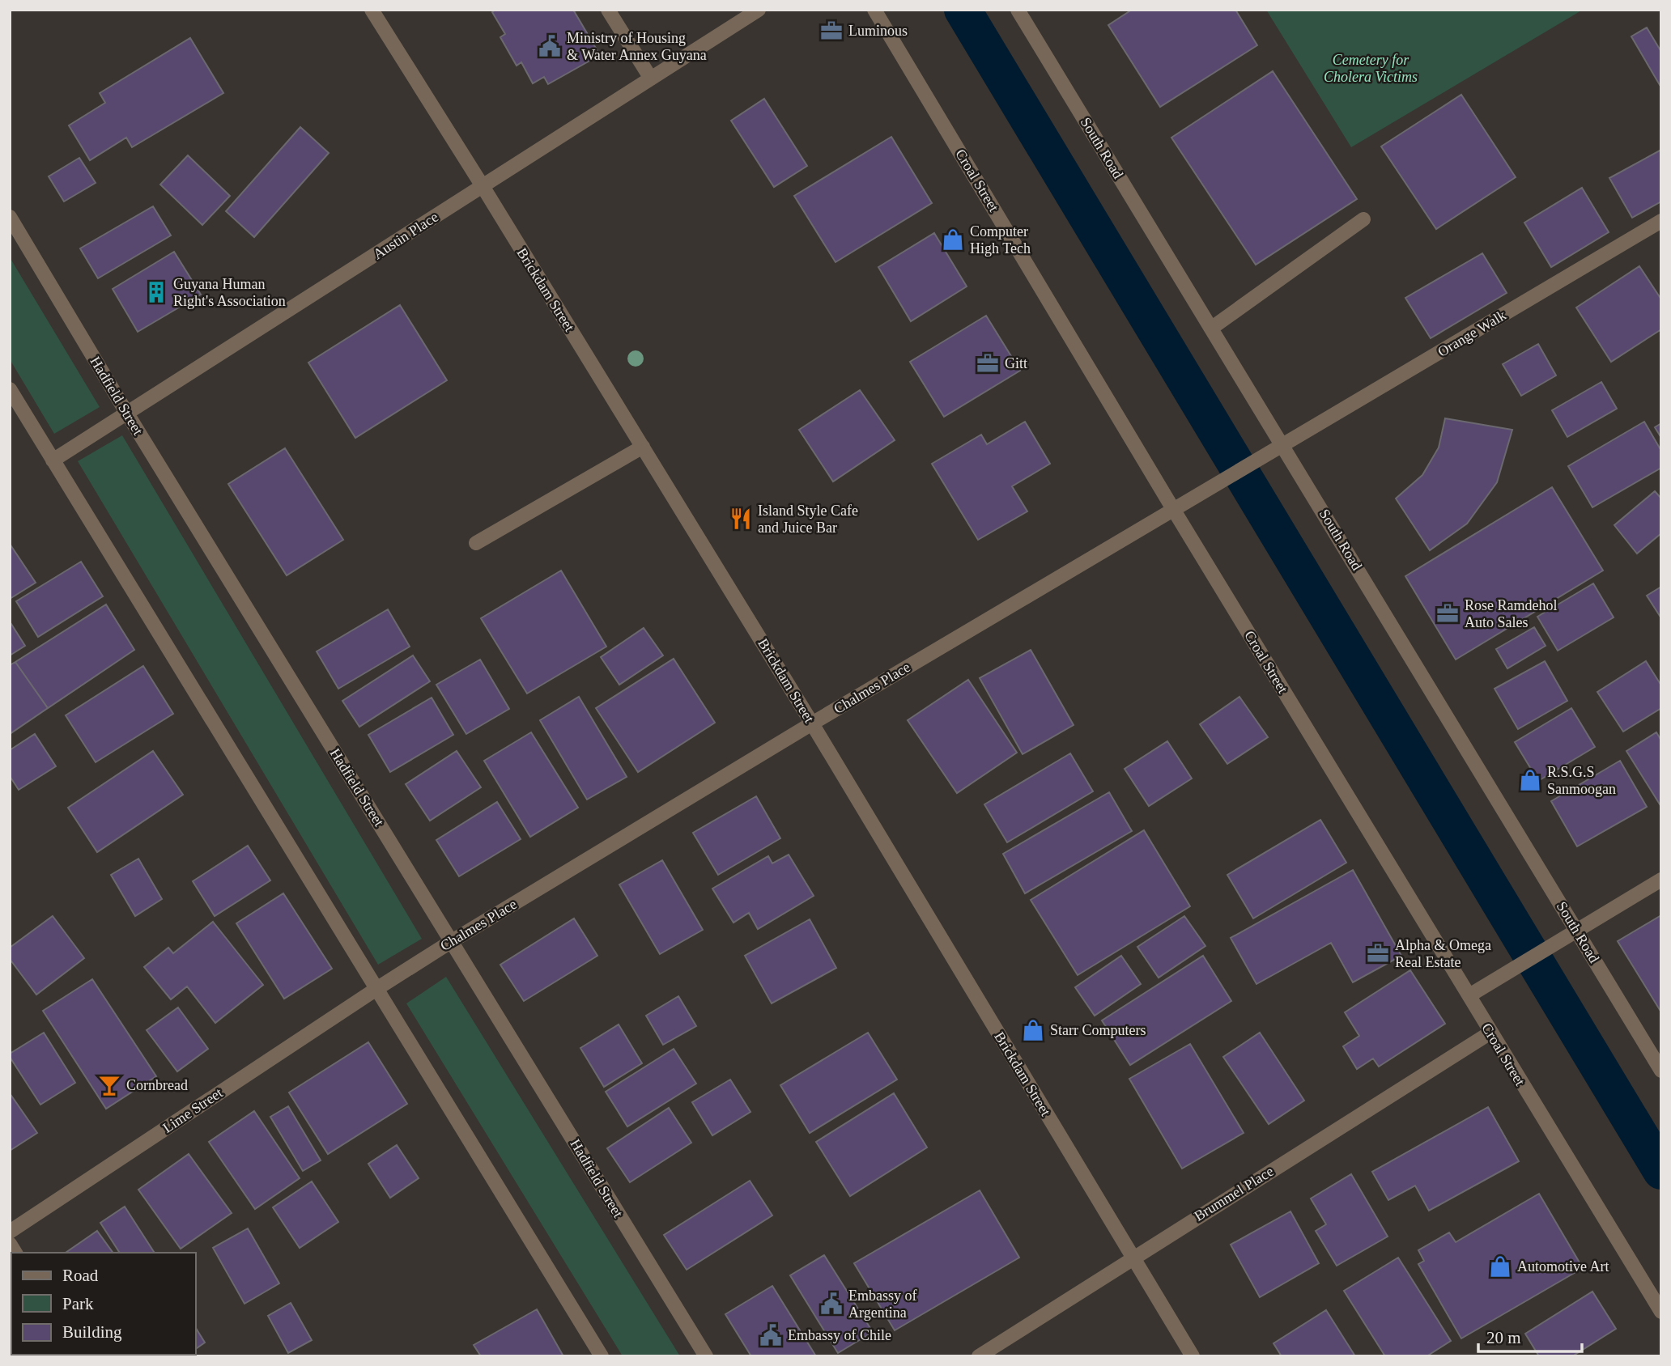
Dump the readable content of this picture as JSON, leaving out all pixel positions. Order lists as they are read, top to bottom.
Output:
{
  "streets": {
    "street": [
      "South Road",
      "Croal Street",
      "Austin Place",
      "Brickdam Street",
      "Orange Walk",
      "Hadfield Street",
      "Chalmes Place",
      "Lime Street",
      "Brummel Place"
    ]
  },
  "crossings": [
    ["South Road", "Orange Walk"],
    ["South Road", "Chalmes Place"],
    ["Croal Street", "Chalmes Place"],
    ["Croal Street", "Brummel Place"],
    ["Austin Place", "Brickdam Street"],
    ["Austin Place", "Hadfield Street"],
    ["Brickdam Street", "Chalmes Place"],
    ["Brickdam Street", "Brummel Place"],
    ["Orange Walk", "Chalmes Place"],
    ["Hadfield Street", "Chalmes Place"],
    ["Chalmes Place", "Lime Street"]
  ],
  "parks": ["Cemetery for Cholera Victims"],
  "places": {
    "office": [
      "Luminous",
      "Gitt",
      "Rose Ramdehol Auto Sales",
      "Alpha & Omega Real Estate"
    ],
    "public building": ["Ministry of Housing & Water Annex Guyana", "Embassy of Argentina", "Embassy of Chile"],
    "shop": [
      "Computer High Tech",
      "R.S.G.S Sanmoogan",
      "Starr Computers",
      "Automotive Art"
    ],
    "building": ["Guyana Human Right's Association"],
    "restaurant": ["Island Style Cafe and Juice Bar"],
    "bar": ["Cornbread"]
  },
  "legend": ["Road", "Park", "Building"],
  "scale_bar": "20 m"
}
